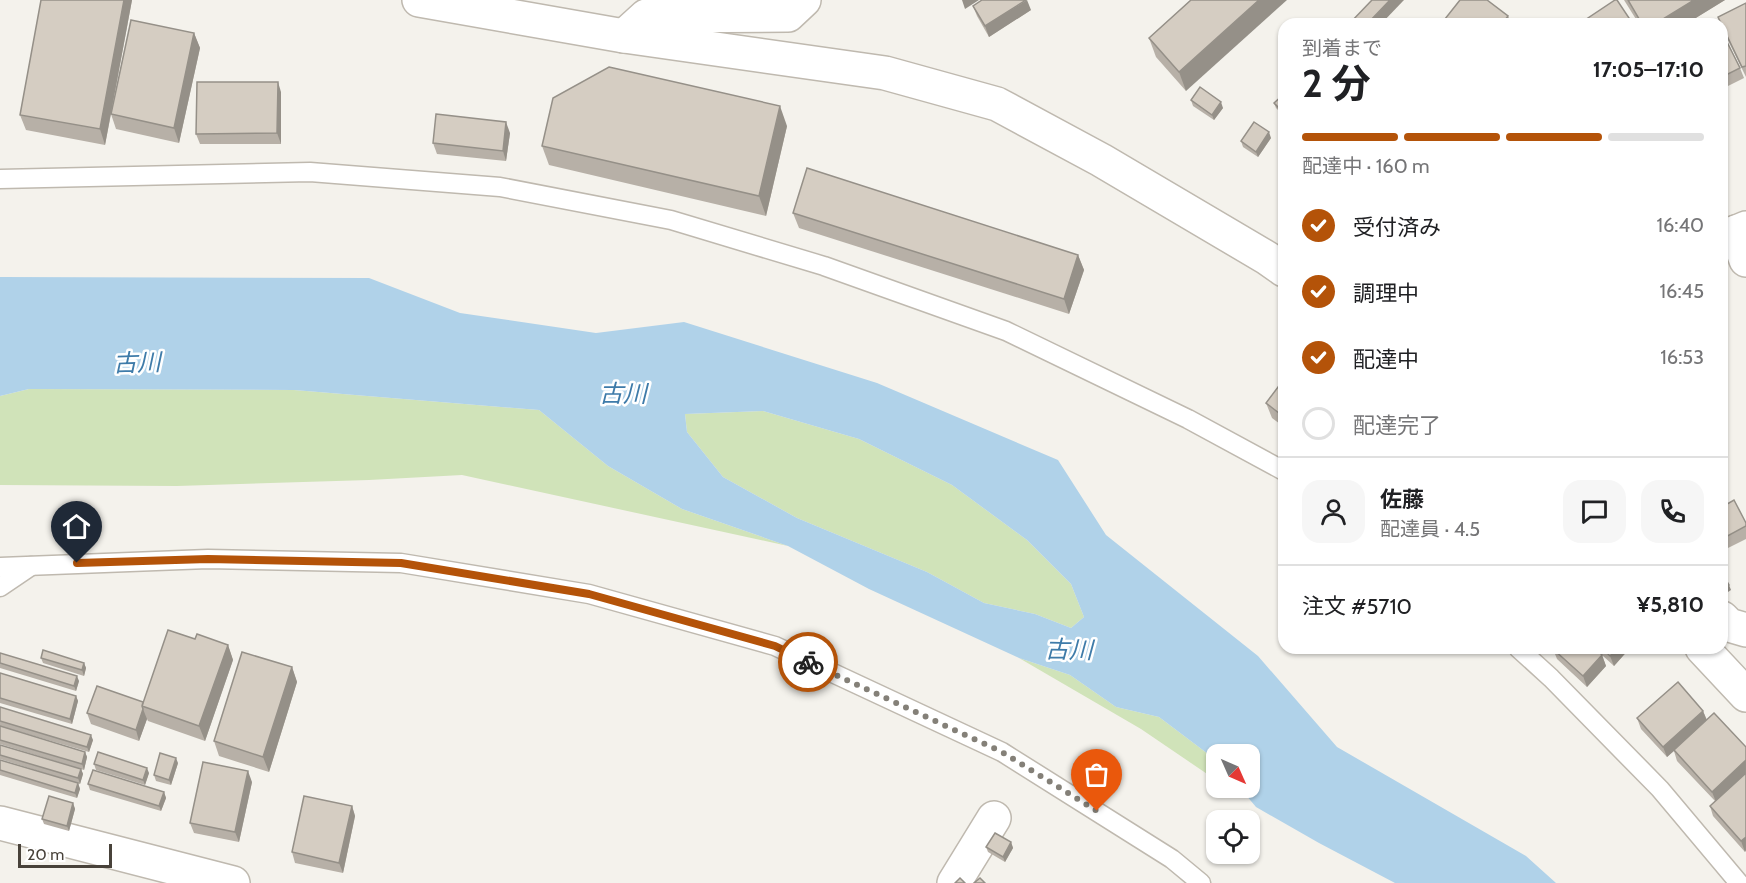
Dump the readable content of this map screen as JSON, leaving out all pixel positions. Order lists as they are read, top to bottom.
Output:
{
  "water": ["古川"],
  "scale_bar": "20 m",
  "north": "bottom right",
  "page": {
    "heading": ["2 分", "到着まで", "17:05–17:10"],
    "panel": [
      "佐藤",
      "配達員 · 4.5",
      "注文 #5710",
      "¥5,810"
    ],
    "bar": "配達中 · 160 m",
    "list": [
      ["受付済み", "16:40"],
      ["調理中", "16:45"],
      ["配達中", "16:53"],
      "配達完了"
    ],
    "scale": "20 m"
  }
}
